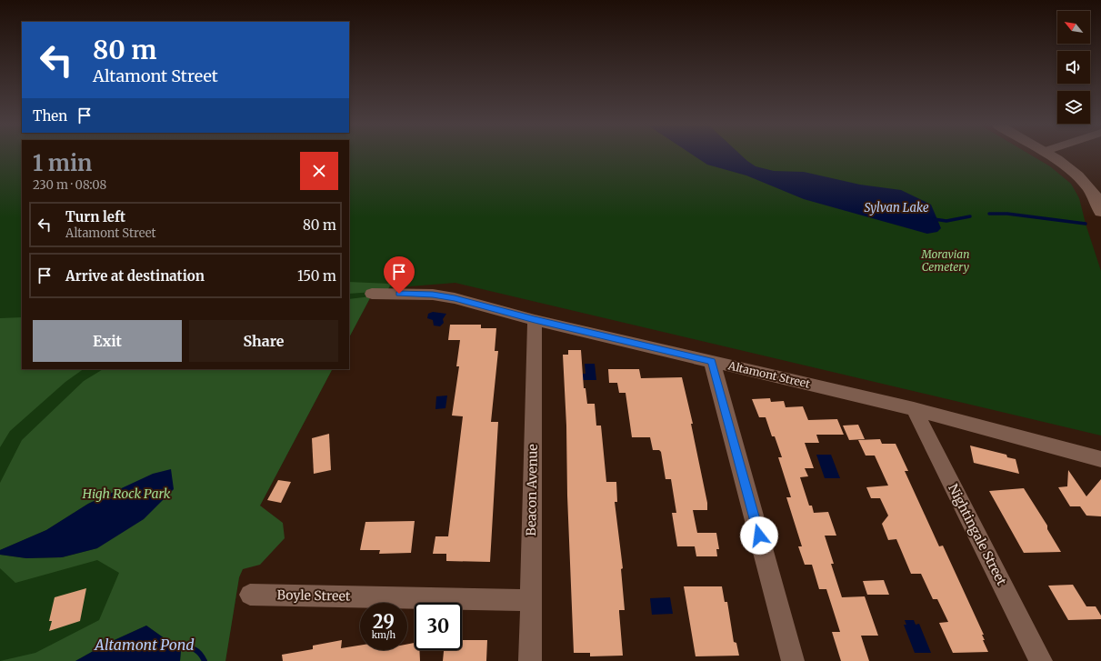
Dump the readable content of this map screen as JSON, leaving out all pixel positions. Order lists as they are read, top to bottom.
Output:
{
  "streets": {
    "street": [
      "Altamont Street",
      "Beacon Avenue",
      "Nightingale Street",
      "Boyle Street"
    ]
  },
  "crossings": [
    ["Altamont Street", "Beacon Avenue"],
    ["Altamont Street", "Nightingale Street"],
    ["Beacon Avenue", "Boyle Street"]
  ],
  "water": ["Sylvan Lake", "Altamont Pond"],
  "parks": ["Moravian Cemetery", "High Rock Park"],
  "north": "top left",
  "page": {
    "turn": ["80 m", "Altamont Street"],
    "then": "Then",
    "heading": ["1 min", "230 m · 08:08"],
    "list": [
      {
        "name": "Turn left",
        "note": "Altamont Street",
        "value": "80 m"
      },
      {
        "name": "Arrive at destination",
        "value": "150 m"
      }
    ],
    "buttons": ["Exit", "Share"],
    "speed": "29 km/h",
    "limit": "30"
  }
}
